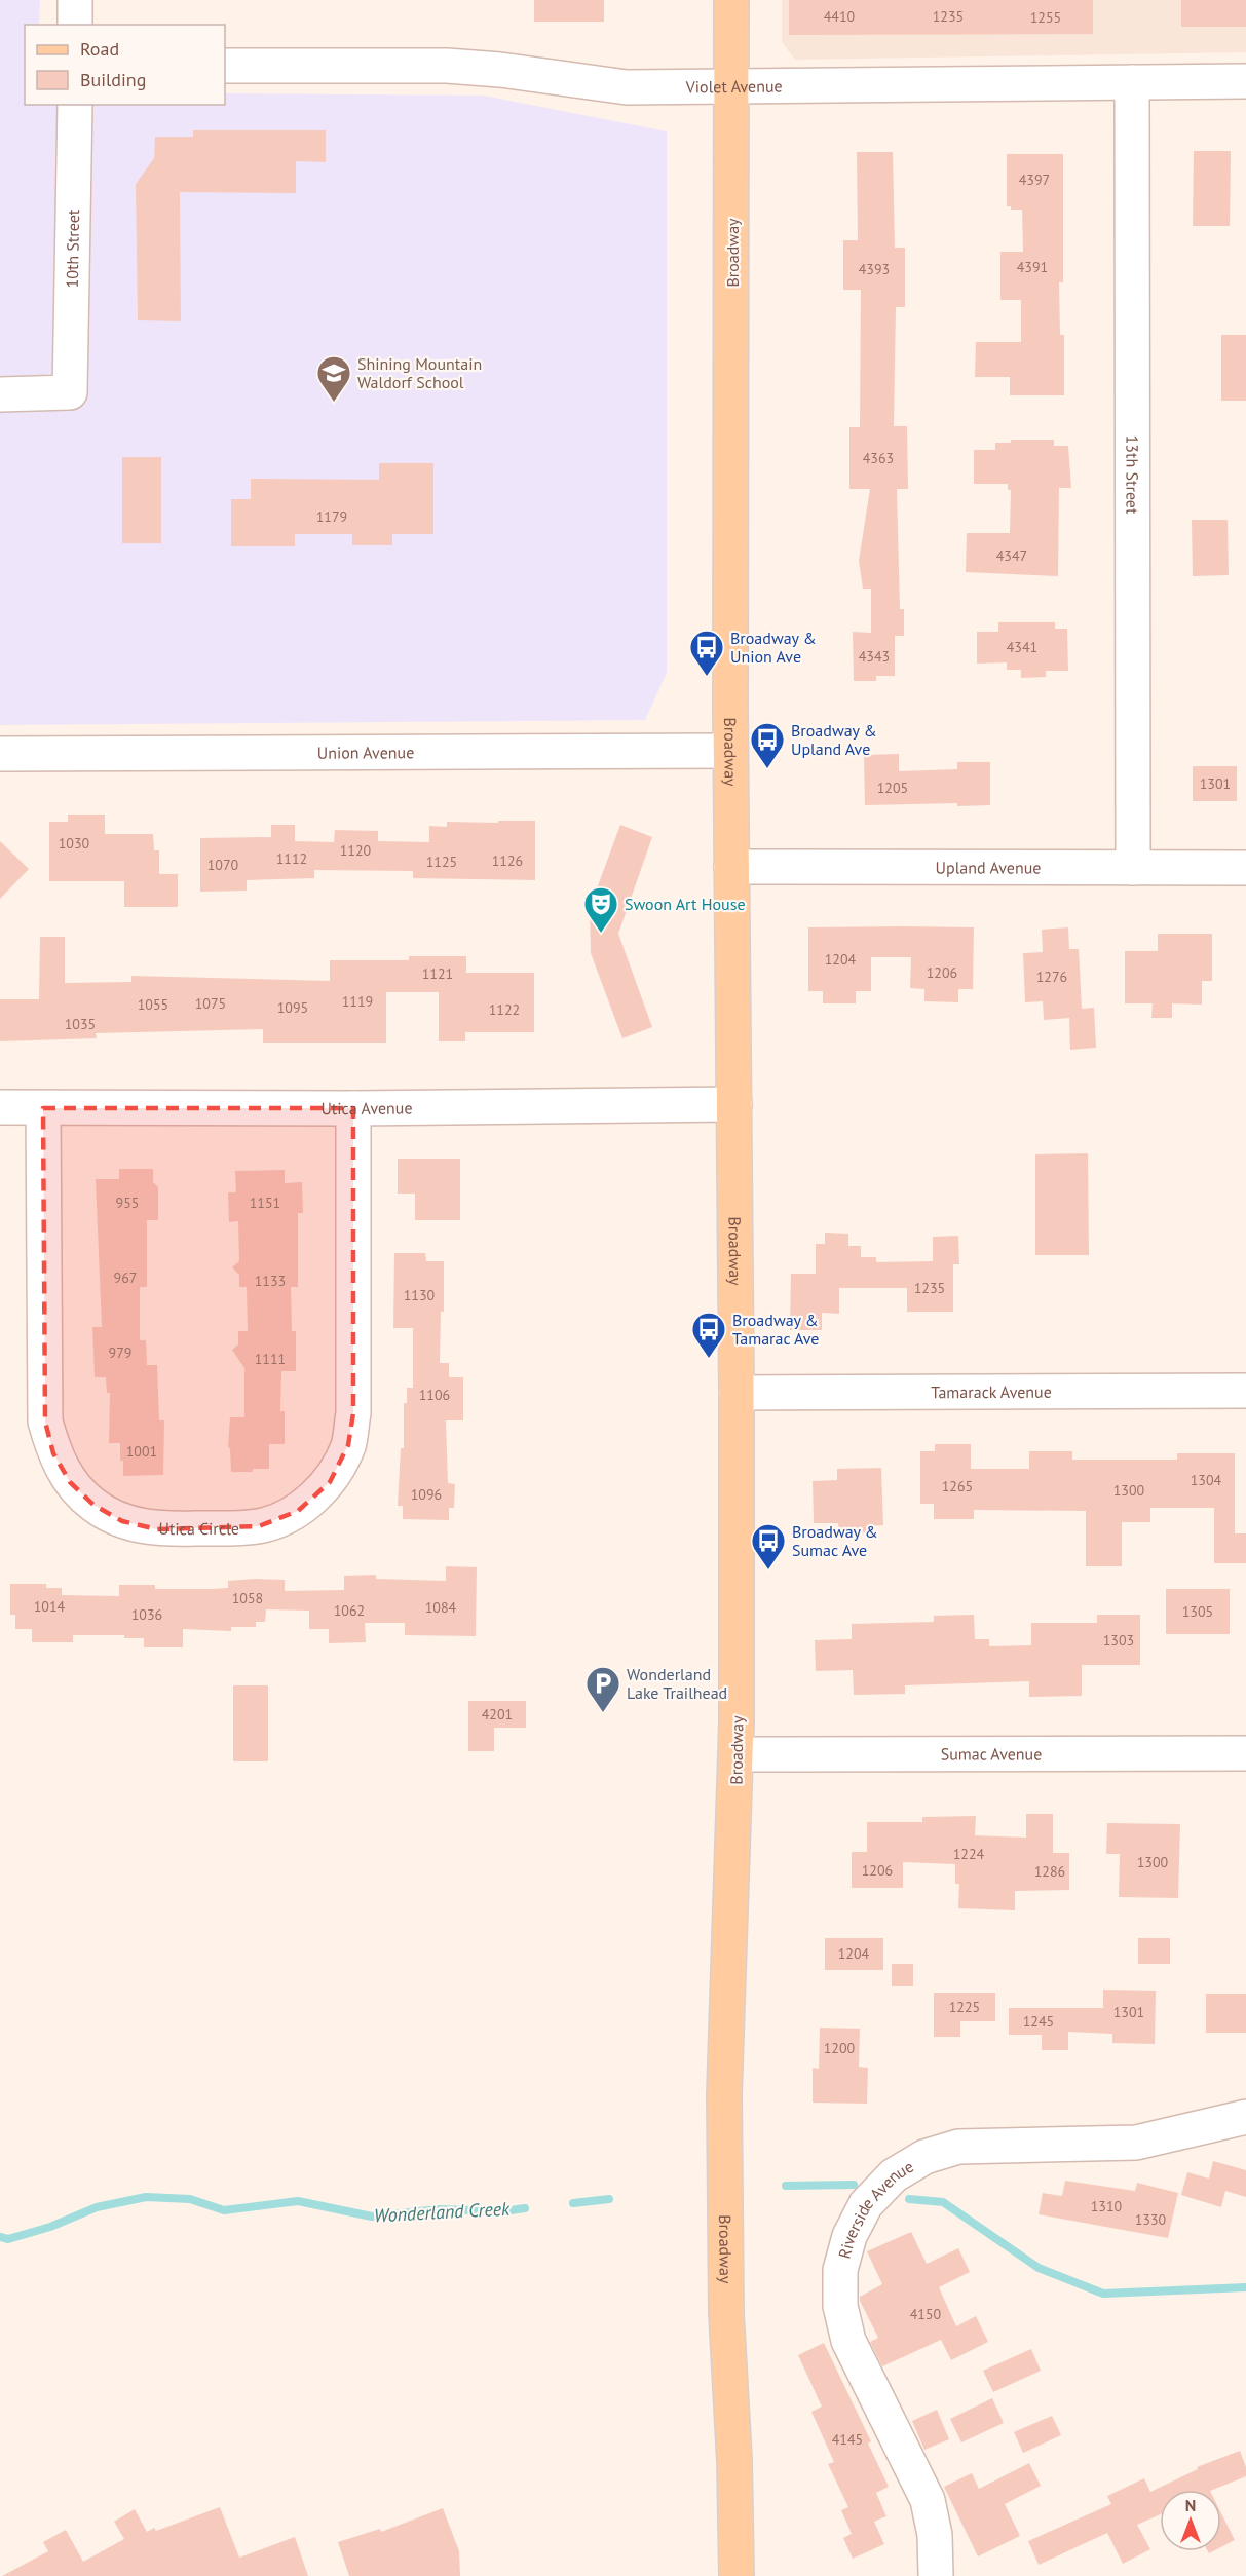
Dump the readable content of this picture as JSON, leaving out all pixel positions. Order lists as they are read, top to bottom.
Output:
{
  "streets": {
    "main road": ["Broadway"],
    "street": [
      "Violet Avenue",
      "10th Street",
      "13th Street",
      "Union Avenue",
      "Upland Avenue",
      "Utica Avenue",
      "Tamarack Avenue",
      "Utica Circle",
      "Sumac Avenue",
      "Riverside Avenue"
    ]
  },
  "crossings": [
    ["Violet Avenue", "Broadway"],
    ["Violet Avenue", "13th Street"],
    ["Broadway", "Union Avenue"],
    ["Broadway", "Upland Avenue"],
    ["Broadway", "Utica Avenue"],
    ["Broadway", "Tamarack Avenue"],
    ["Broadway", "Sumac Avenue"],
    ["13th Street", "Upland Avenue"],
    ["Utica Avenue", "Utica Circle"]
  ],
  "water": ["Wonderland Creek"],
  "places": {
    "school or university": ["Shining Mountain Waldorf School"],
    "bus stop": [
      "Broadway & Union Ave",
      "Broadway & Upland Ave",
      "Broadway & Tamarac Ave",
      "Broadway & Sumac Ave"
    ],
    "theatre": ["Swoon Art House"],
    "parking": ["Wonderland Lake Trailhead"]
  },
  "house_numbers": [
    "4410",
    "1235",
    "1255",
    "4397",
    "4391",
    "4393",
    "4363",
    "1179",
    "4347",
    "4341",
    "4343",
    "1301",
    "1205",
    "1030",
    "1120",
    "1112",
    "1126",
    "1125",
    "1070",
    "1204",
    "1206",
    "1121",
    "1276",
    "1119",
    "1075",
    "1055",
    "1095",
    "1122",
    "1035",
    "955",
    "1151",
    "967",
    "1133",
    "1235",
    "1130",
    "979",
    "1111",
    "1106",
    "1001",
    "1304",
    "1265",
    "1300",
    "1096",
    "1058",
    "1014",
    "1084",
    "1062",
    "1305",
    "1036",
    "1303",
    "4201",
    "1224",
    "1300",
    "1206",
    "1286",
    "1204",
    "1225",
    "1301",
    "1245",
    "1200",
    "1310",
    "1330",
    "4150",
    "4145"
  ],
  "legend": ["Road", "Building"],
  "north": "top"
}
